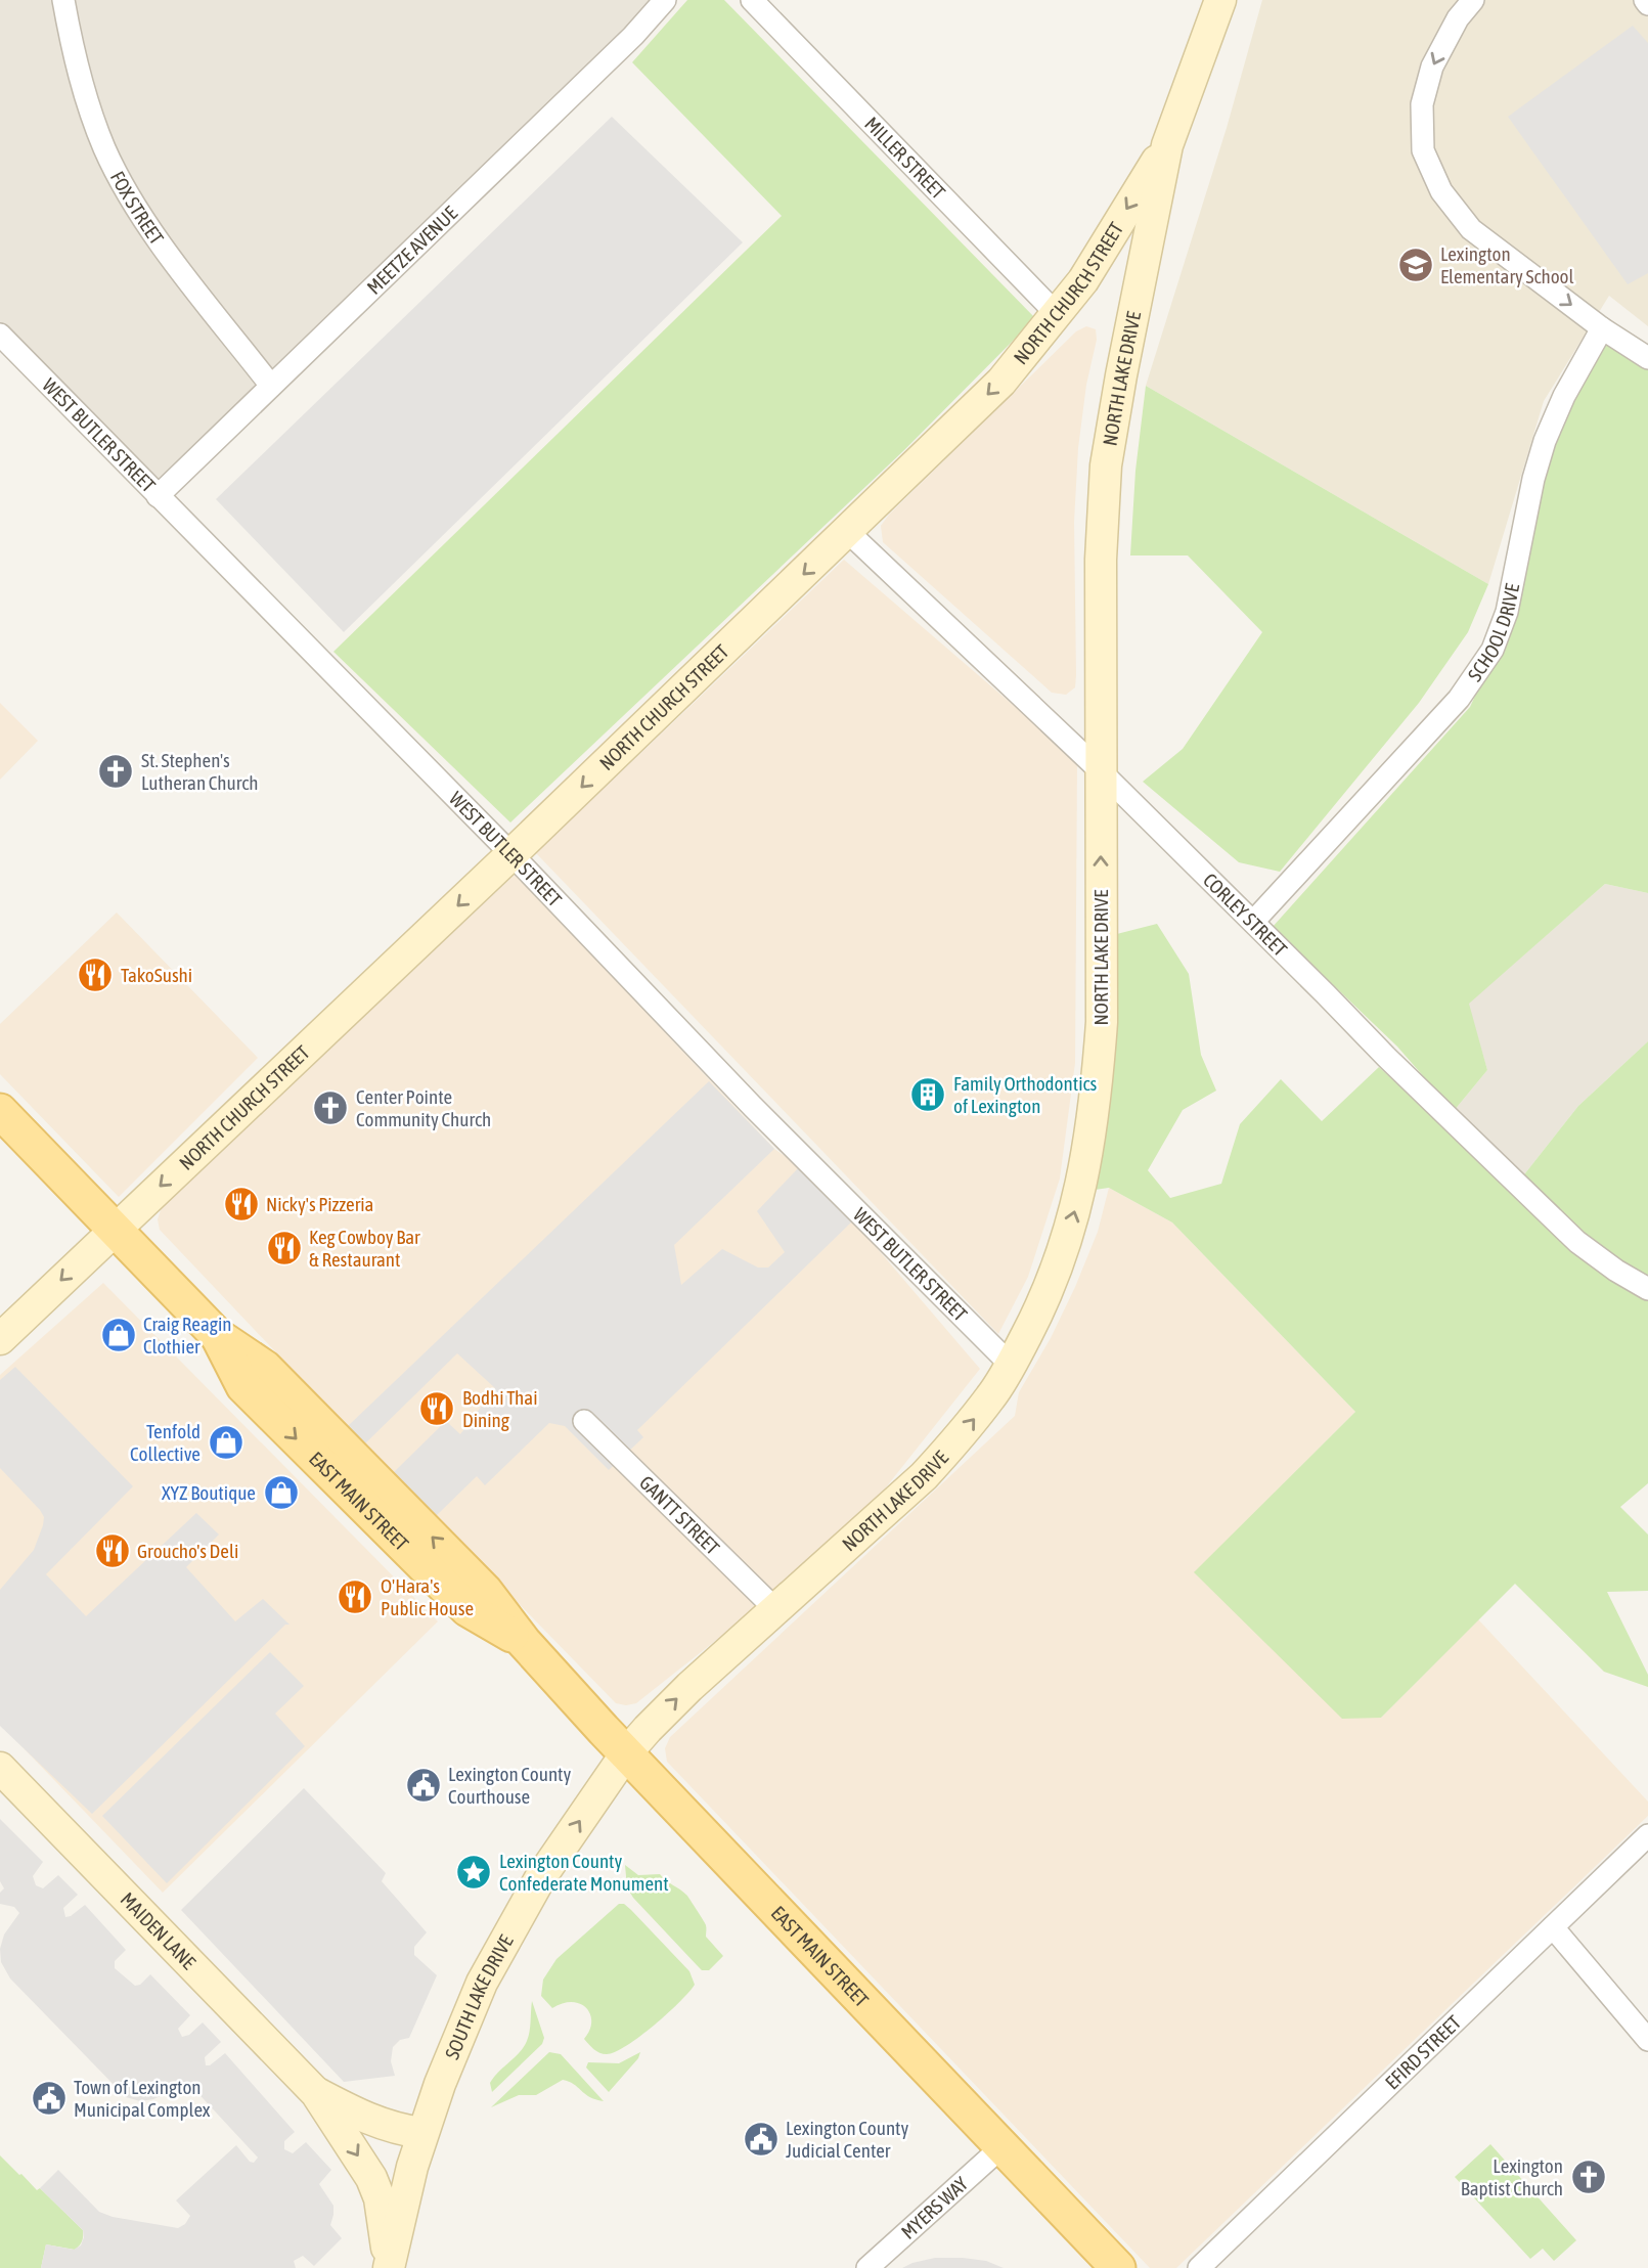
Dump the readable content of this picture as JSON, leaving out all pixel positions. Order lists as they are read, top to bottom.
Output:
{
  "streets": {
    "main road": [
      "NORTH CHURCH STREET",
      "NORTH LAKE DRIVE",
      "EAST MAIN STREET",
      "MAIDEN LANE",
      "SOUTH LAKE DRIVE"
    ],
    "street": [
      "MILLER STREET",
      "FOX STREET",
      "MEETZE AVENUE",
      "WEST BUTLER STREET",
      "SCHOOL DRIVE",
      "CORLEY STREET",
      "GANTT STREET",
      "EFIRD STREET",
      "MYERS WAY"
    ]
  },
  "crossings": [
    ["MILLER STREET", "NORTH CHURCH STREET"],
    ["FOX STREET", "MEETZE AVENUE"],
    ["MEETZE AVENUE", "WEST BUTLER STREET"],
    ["NORTH CHURCH STREET", "NORTH LAKE DRIVE"],
    ["NORTH CHURCH STREET", "WEST BUTLER STREET"],
    ["NORTH CHURCH STREET", "CORLEY STREET"],
    ["NORTH CHURCH STREET", "EAST MAIN STREET"],
    ["NORTH LAKE DRIVE", "WEST BUTLER STREET"],
    ["NORTH LAKE DRIVE", "CORLEY STREET"],
    ["NORTH LAKE DRIVE", "EAST MAIN STREET"],
    ["NORTH LAKE DRIVE", "GANTT STREET"],
    ["NORTH LAKE DRIVE", "SOUTH LAKE DRIVE"],
    ["SCHOOL DRIVE", "CORLEY STREET"],
    ["EAST MAIN STREET", "SOUTH LAKE DRIVE"],
    ["EAST MAIN STREET", "MYERS WAY"],
    ["MAIDEN LANE", "SOUTH LAKE DRIVE"]
  ],
  "one_way": ["NORTH CHURCH STREET", "NORTH LAKE DRIVE", "SOUTH LAKE DRIVE"],
  "places": {
    "school or university": ["Lexington Elementary School"],
    "church": ["St. Stephen's Lutheran Church", "Center Pointe Community Church", "Lexington Baptist Church"],
    "restaurant": [
      "TakoSushi",
      "Nicky's Pizzeria",
      "Keg Cowboy Bar & Restaurant",
      "Bodhi Thai Dining",
      "Groucho's Deli",
      "O'Hara's Public House"
    ],
    "building": ["Family Orthodontics of Lexington"],
    "shop": ["Craig Reagin Clothier", "Tenfold Collective", "XYZ Boutique"],
    "public building": ["Lexington County Courthouse", "Town of Lexington Municipal Complex", "Lexington County Judicial Center"],
    "place": ["Lexington County Confederate Monument"]
  }
}
